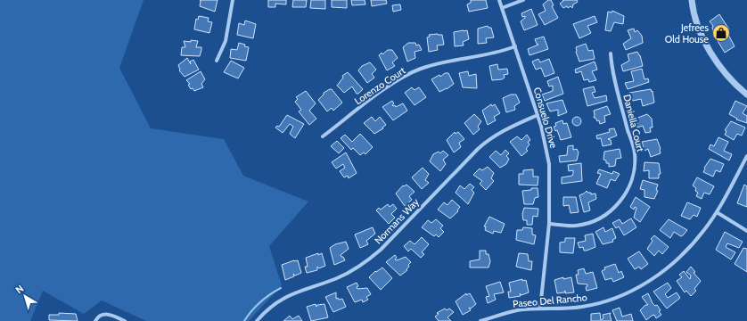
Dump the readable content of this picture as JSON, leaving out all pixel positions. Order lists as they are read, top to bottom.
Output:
{
  "streets": {
    "street": [
      "Lorenzo Court",
      "Consuelo Drive",
      "Daniella Court",
      "Normans Way",
      "Paseo Del Rancho"
    ]
  },
  "crossings": [
    ["Lorenzo Court", "Consuelo Drive"],
    ["Consuelo Drive", "Daniella Court"],
    ["Consuelo Drive", "Normans Way"],
    ["Consuelo Drive", "Paseo Del Rancho"]
  ],
  "places": {
    "shop": ["Jefrees Old House"]
  },
  "north": "top left"
}
